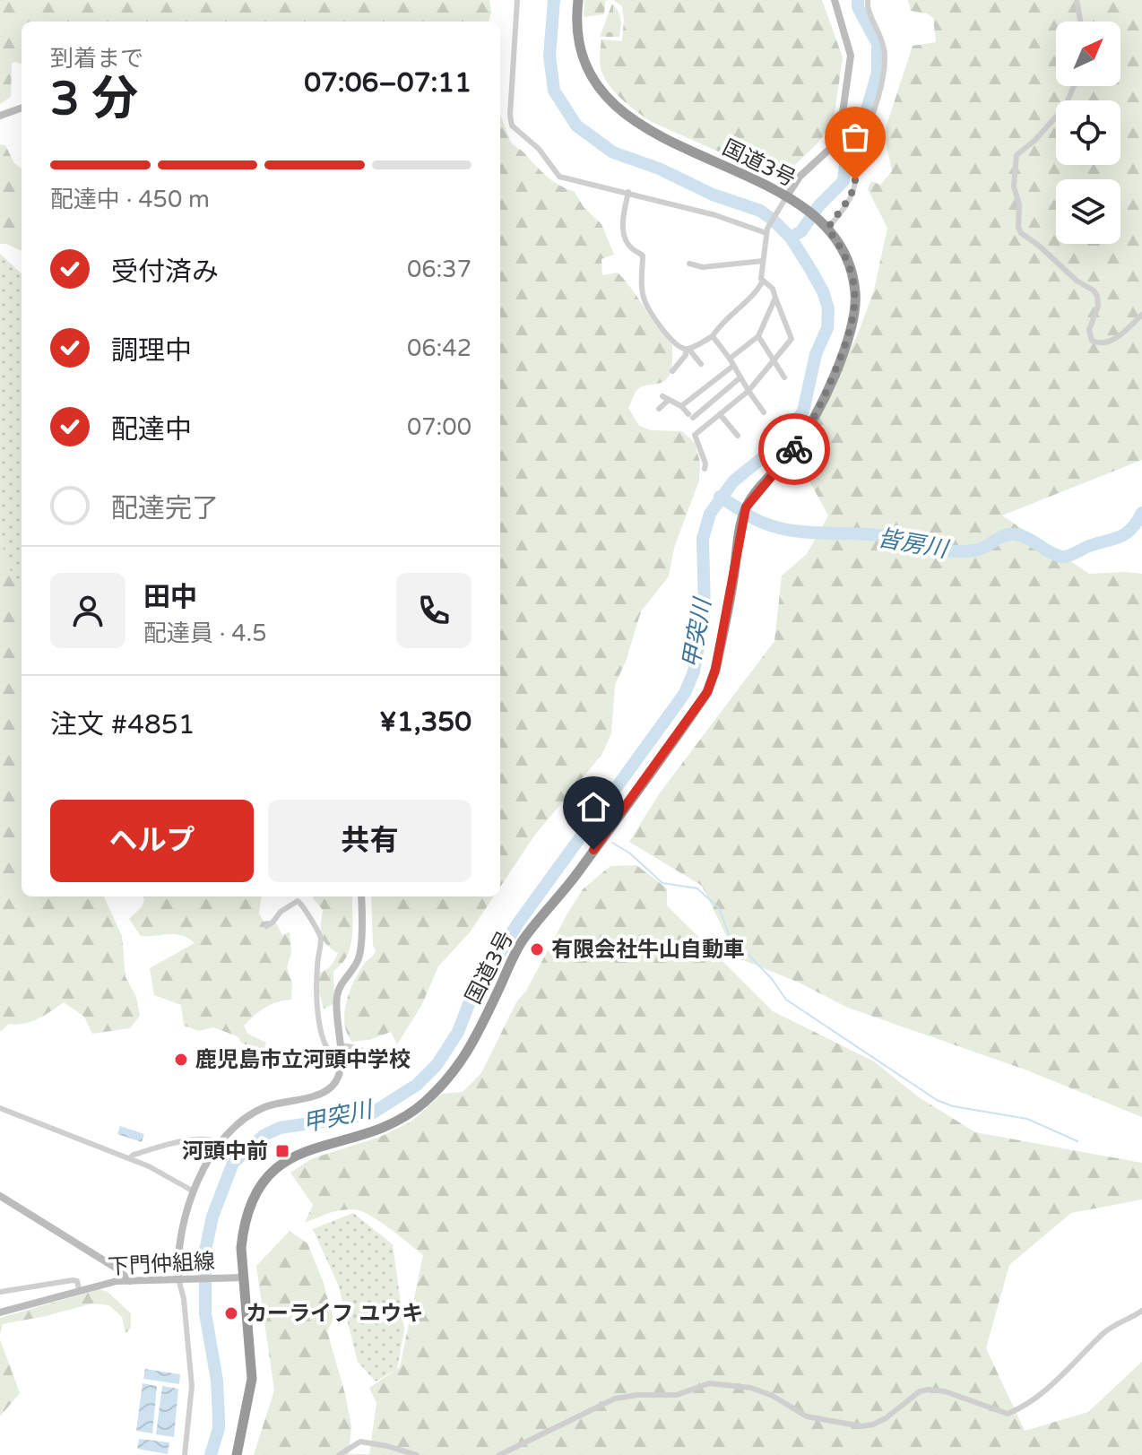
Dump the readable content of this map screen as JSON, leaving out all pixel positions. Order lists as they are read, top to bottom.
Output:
{
  "streets": {
    "highway": ["国道3号"],
    "street": ["下門仲組線"]
  },
  "crossings": [
    ["国道3号", "下門仲組線"]
  ],
  "water": ["皆房川", "甲突川"],
  "places": {
    "other": ["有限会社牛山自動車", "鹿児島市立河頭中学校", "カーライフ ユウキ"],
    "transit": ["河頭中前"]
  },
  "north": "top right",
  "page": {
    "heading": ["3 分", "到着まで", "07:06–07:11"],
    "panel": [
      "田中",
      "配達員 · 4.5",
      "注文 #4851",
      "¥1,350"
    ],
    "bar": "配達中 · 450 m",
    "list": [
      ["受付済み", "06:37"],
      ["調理中", "06:42"],
      ["配達中", "07:00"],
      "配達完了"
    ],
    "buttons": ["ヘルプ", "共有"]
  }
}
